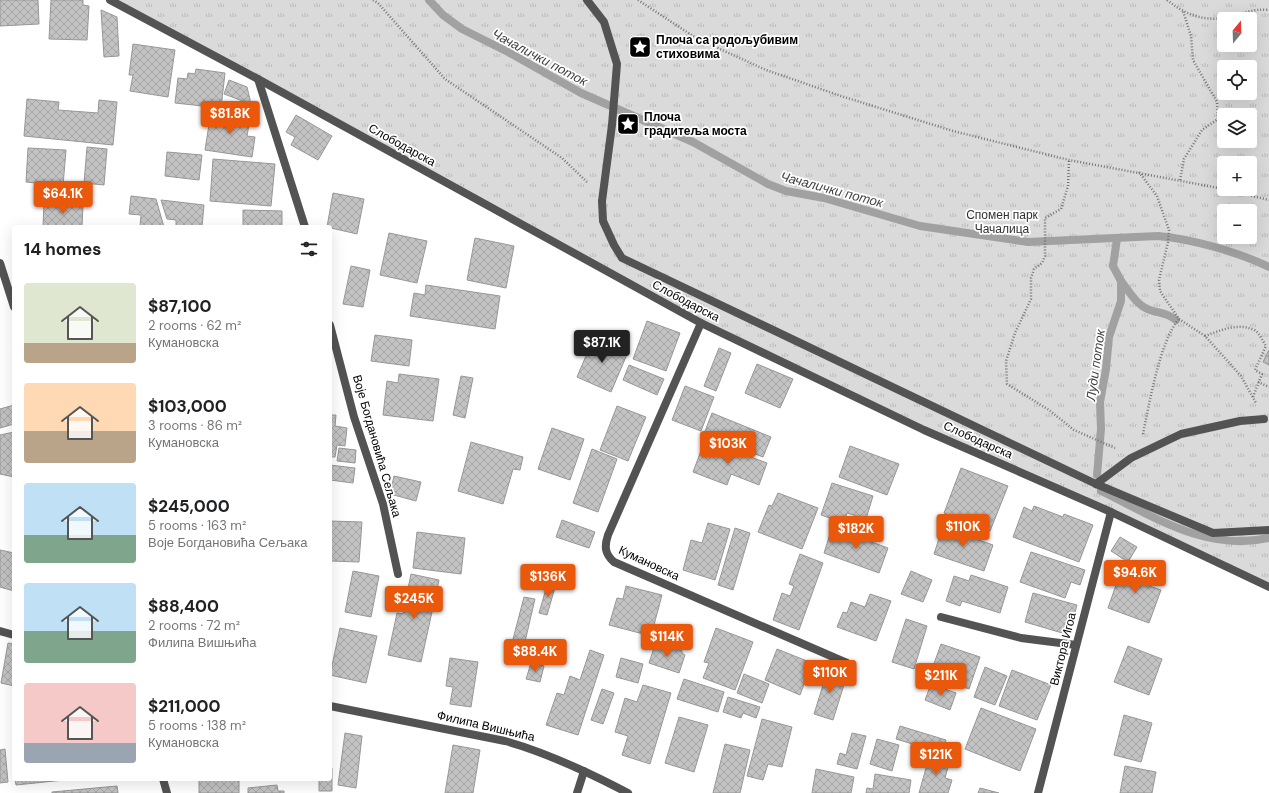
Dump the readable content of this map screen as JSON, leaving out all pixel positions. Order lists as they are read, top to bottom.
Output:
{
  "streets": {
    "street": [
      "Слободарска",
      "Воје Богдановића Сељака",
      "Кумановска",
      "Виктора Игоа",
      "Филипа Вишњића"
    ]
  },
  "crossings": [
    ["Слободарска", "Кумановска"],
    ["Слободарска", "Виктора Игоа"]
  ],
  "water": ["Чачалички поток", "Луди поток"],
  "parks": ["Спомен парк Чачалица"],
  "places": {
    "place": ["Плоча са родољубивим стиховима", "Плоча градитеља моста"]
  },
  "north": "top",
  "page": {
    "map_buttons": ["+", "−"],
    "price": [
      "$81.8K",
      "$64.1K",
      "$87.1K",
      "$103K",
      "$110K",
      "$182K",
      "$94.6K",
      "$136K",
      "$245K",
      "$114K",
      "$88.4K",
      "$110K",
      "$211K",
      "$121K"
    ],
    "heading": "14 homes",
    "list": [
      {
        "name": "$87,100",
        "note": "2 rooms · 62 m² · Кумановска"
      },
      {
        "name": "$103,000",
        "note": "3 rooms · 86 m² · Кумановска"
      },
      {
        "name": "$245,000",
        "note": "5 rooms · 163 m² · Воје Богдановића Сељака"
      },
      {
        "name": "$88,400",
        "note": "2 rooms · 72 m² · Филипа Вишњића"
      },
      {
        "name": "$211,000",
        "note": "5 rooms · 138 m² · Кумановска"
      }
    ]
  }
}
